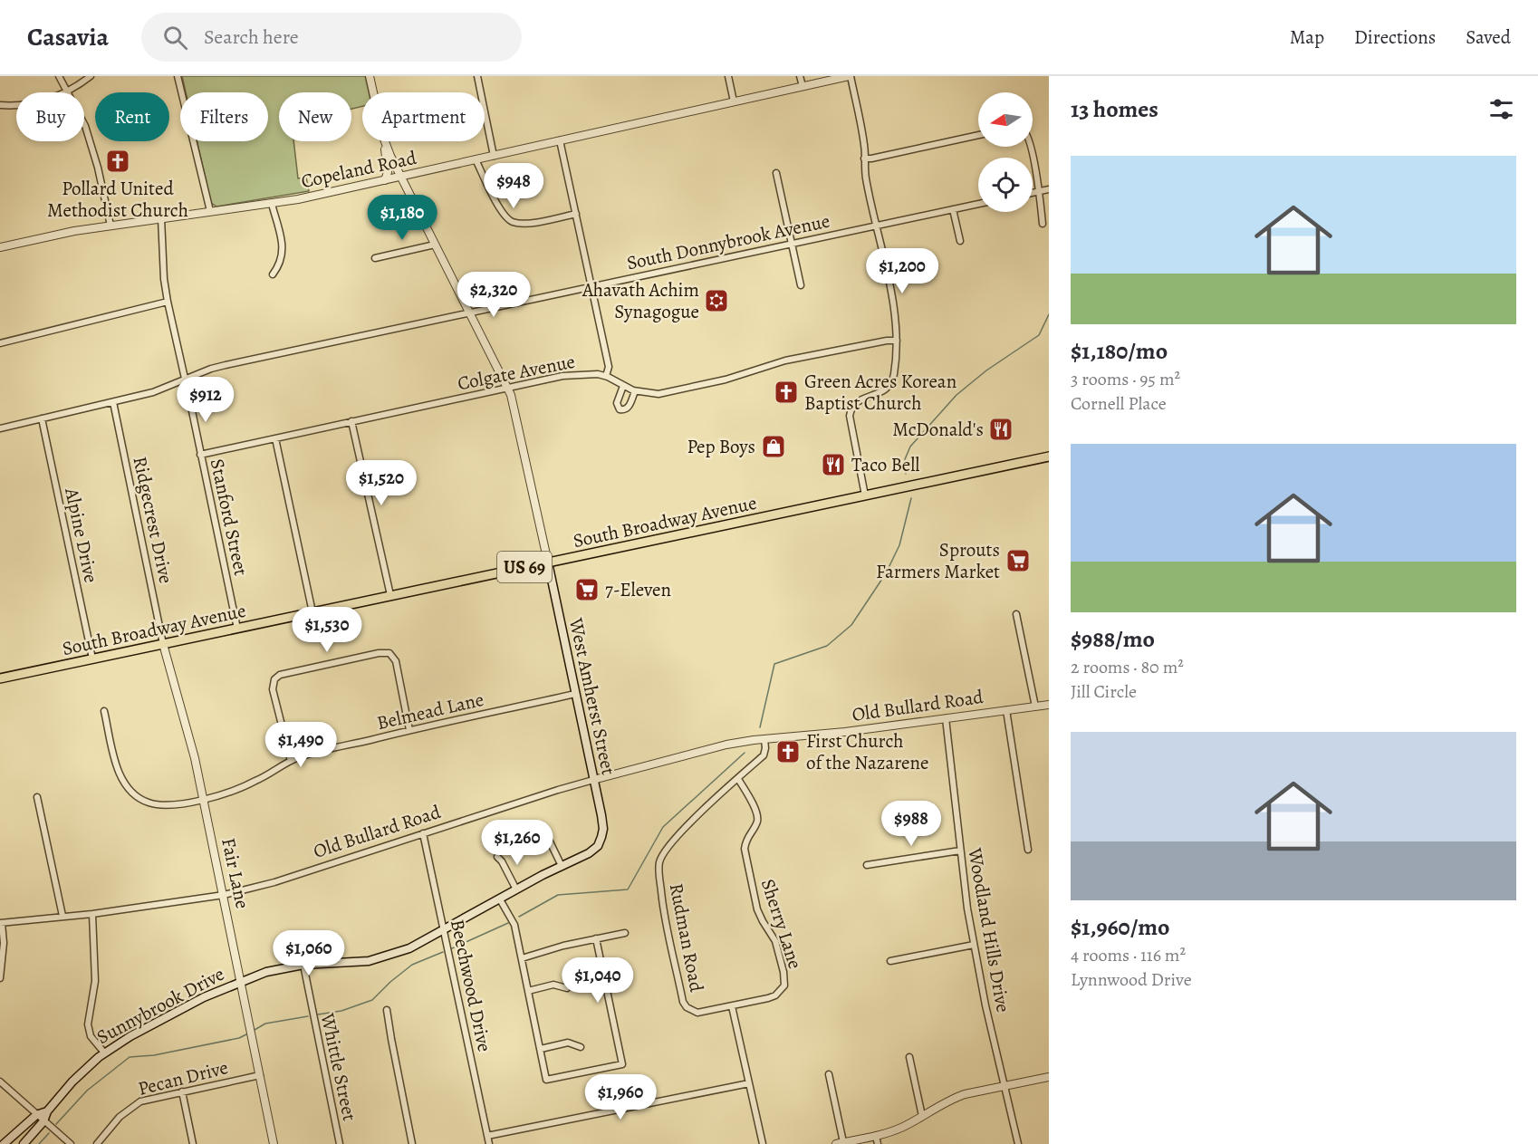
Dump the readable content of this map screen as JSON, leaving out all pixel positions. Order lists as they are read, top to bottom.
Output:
{
  "streets": {
    "main road": [
      "South Broadway Avenue",
      "US 69",
      "West Amherst Street",
      "Sunnybrook Drive"
    ],
    "street": [
      "Copeland Road",
      "South Donnybrook Avenue",
      "Colgate Avenue",
      "Stanford Street",
      "Ridgecrest Drive",
      "Alpine Drive",
      "Old Bullard Road",
      "Belmead Lane",
      "Fair Lane",
      "Sherry Lane",
      "Woodland Hills Drive",
      "Rudman Road",
      "Beechwood Drive",
      "Whittle Street",
      "Pecan Drive"
    ]
  },
  "crossings": [
    ["Copeland Road", "Stanford Street"],
    ["South Donnybrook Avenue", "Stanford Street"],
    ["South Donnybrook Avenue", "Ridgecrest Drive"],
    ["South Donnybrook Avenue", "Alpine Drive"],
    ["Colgate Avenue", "Stanford Street"],
    ["Stanford Street", "South Broadway Avenue"],
    ["Ridgecrest Drive", "South Broadway Avenue"],
    ["Ridgecrest Drive", "Fair Lane"],
    ["South Broadway Avenue", "Alpine Drive"],
    ["South Broadway Avenue", "West Amherst Street"],
    ["South Broadway Avenue", "Fair Lane"],
    ["West Amherst Street", "Old Bullard Road"],
    ["West Amherst Street", "Belmead Lane"],
    ["West Amherst Street", "Sunnybrook Drive"],
    ["Old Bullard Road", "Fair Lane"],
    ["Old Bullard Road", "Woodland Hills Drive"],
    ["Old Bullard Road", "Rudman Road"],
    ["Old Bullard Road", "Beechwood Drive"],
    ["Belmead Lane", "Fair Lane"],
    ["Fair Lane", "Sunnybrook Drive"],
    ["Fair Lane", "Pecan Drive"],
    ["Sherry Lane", "Rudman Road"],
    ["Beechwood Drive", "Sunnybrook Drive"],
    ["Sunnybrook Drive", "Whittle Street"]
  ],
  "places": {
    "church": ["Pollard United Methodist Church", "Green Acres Korean Baptist Church", "First Church of the Nazarene"],
    "synagogue": ["Ahavath Achim Synagogue"],
    "restaurant": ["McDonald's", "Taco Bell"],
    "shop": ["Pep Boys"],
    "supermarket": ["Sprouts Farmers Market", "7-Eleven"]
  },
  "north": "left",
  "page": {
    "header": "Casavia",
    "search": "Search here",
    "nav": ["Map", "Directions", "Saved"],
    "heading": "13 homes",
    "chip": [
      "Buy",
      "Rent",
      "Filters",
      "New",
      "Apartment"
    ],
    "list": [
      {
        "name": "$1,180/mo",
        "note": "3 rooms · 95 m² · Cornell Place"
      },
      {
        "name": "$988/mo",
        "note": "2 rooms · 80 m² · Jill Circle"
      },
      {
        "name": "$1,960/mo",
        "note": "4 rooms · 116 m² · Lynnwood Drive"
      }
    ],
    "price": [
      "$948",
      "$1,180",
      "$1,200",
      "$2,320",
      "$912",
      "$1,520",
      "$1,530",
      "$1,490",
      "$988",
      "$1,260",
      "$1,060",
      "$1,040",
      "$1,960"
    ]
  }
}
